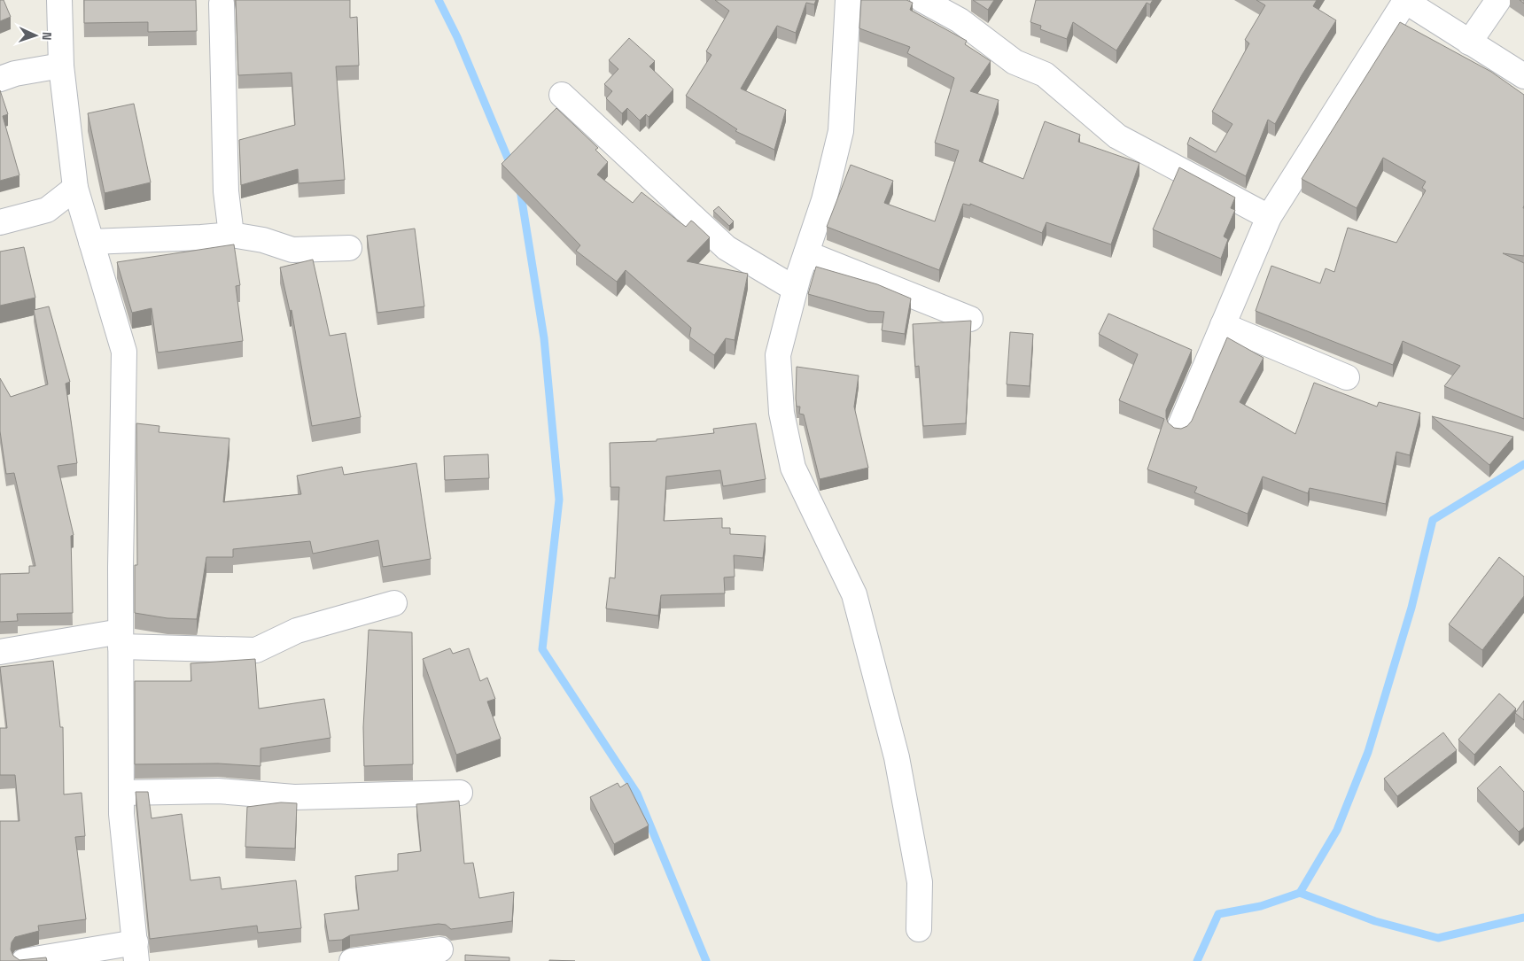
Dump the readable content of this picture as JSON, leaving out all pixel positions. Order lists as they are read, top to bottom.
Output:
{
  "north": "right"
}
